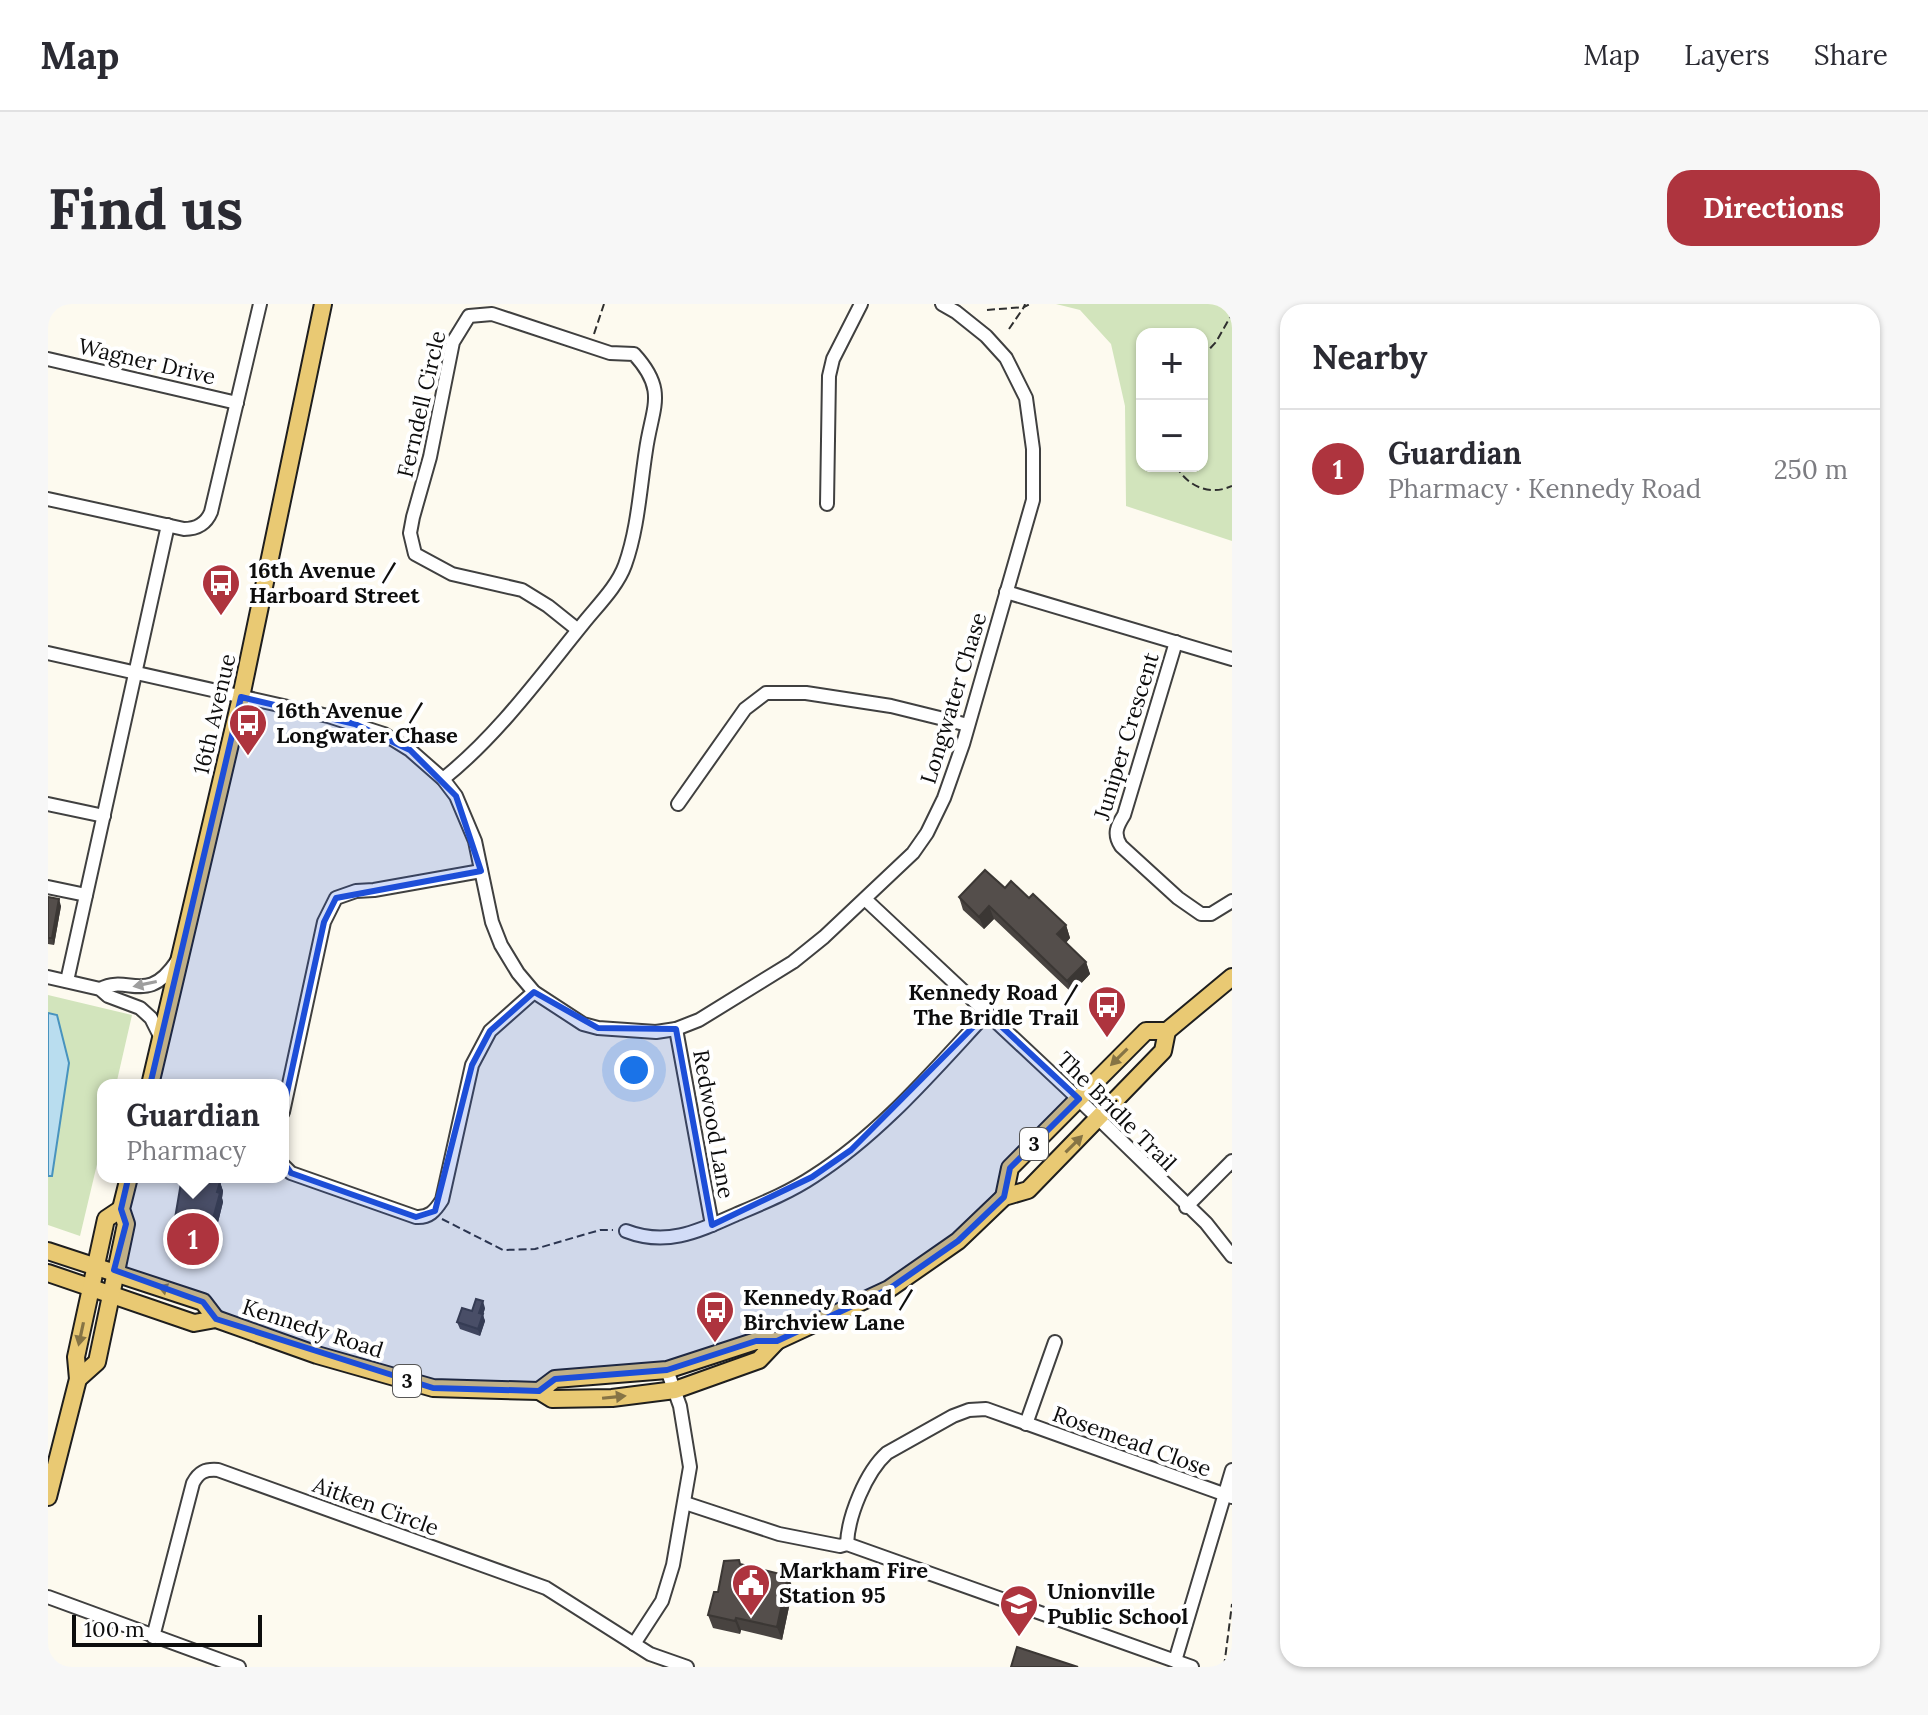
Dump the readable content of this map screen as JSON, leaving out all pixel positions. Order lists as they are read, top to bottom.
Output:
{
  "streets": {
    "main road": ["16th Avenue", "3", "Kennedy Road"],
    "street": [
      "Wagner Drive",
      "Ferndell Circle",
      "Longwater Chase",
      "Juniper Crescent",
      "The Bridle Trail",
      "Redwood Lane",
      "Rosemead Close",
      "Aitken Circle"
    ]
  },
  "crossings": [
    ["Ferndell Circle", "Longwater Chase"],
    ["Longwater Chase", "16th Avenue"],
    ["Longwater Chase", "The Bridle Trail"],
    ["Longwater Chase", "Redwood Lane"],
    ["The Bridle Trail", "Redwood Lane"],
    ["The Bridle Trail", "Kennedy Road"]
  ],
  "places": {
    "bus stop": [
      "16th Avenue / Harboard Street",
      "16th Avenue / Longwater Chase",
      "Kennedy Road / The Bridle Trail",
      "Kennedy Road / Birchview Lane"
    ],
    "public building": ["Markham Fire Station 95"],
    "school or university": ["Unionville Public School"]
  },
  "scale_bar": "100 m",
  "page": {
    "header": "Map",
    "nav": ["Map", "Layers", "Share"],
    "buttons": "Directions",
    "title": "Find us",
    "heading": "Nearby",
    "map_buttons": ["+", "−"],
    "list": [
      {
        "mark": "1",
        "name": "Guardian",
        "note": "Pharmacy · Kennedy Road",
        "value": "250 m"
      }
    ],
    "popup": ["Guardian", "Pharmacy"],
    "pins": "1",
    "scale": "100 m"
  }
}
